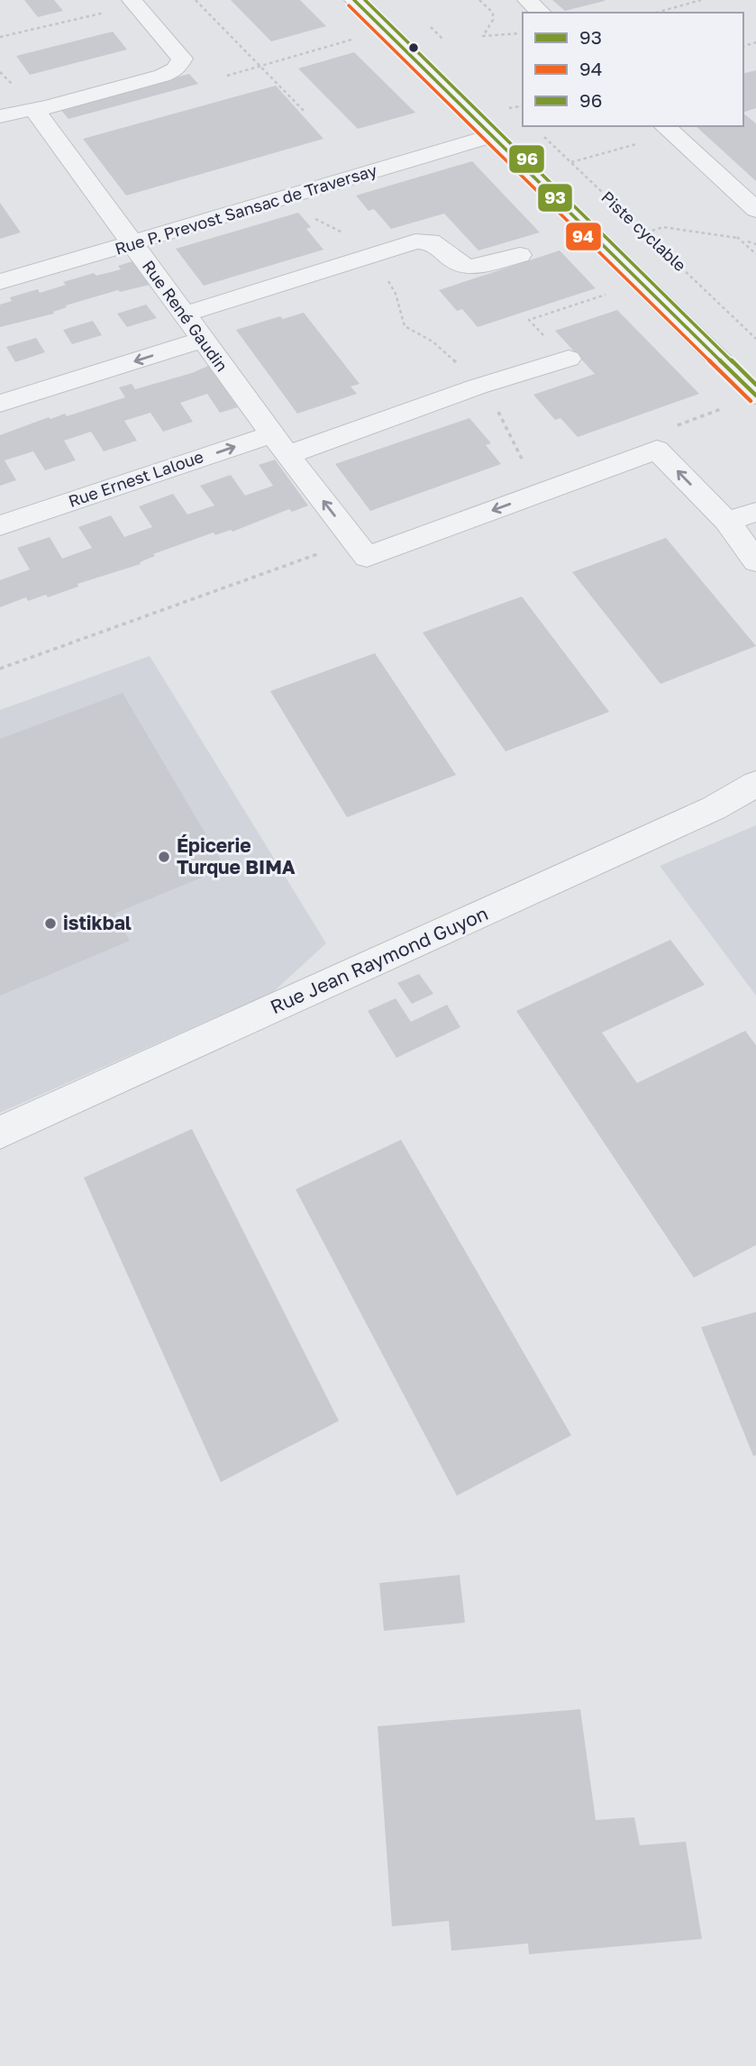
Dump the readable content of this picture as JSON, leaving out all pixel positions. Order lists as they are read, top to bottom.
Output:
{
  "streets": {
    "street": [
      "Rue P. Prevost Sansac de Traversay",
      "Rue René Gaudin",
      "Rue Ernest Laloue",
      "Rue Jean Raymond Guyon"
    ],
    "path": ["Piste cyclable"]
  },
  "crossings": [
    ["Rue P. Prevost Sansac de Traversay", "Rue René Gaudin"],
    ["Rue René Gaudin", "Rue Ernest Laloue"]
  ],
  "places": ["Épicerie Turque BIMA", "istikbal"],
  "lines": ["transit line 93", "transit line 96", "transit line 94"],
  "legend": ["93", "94", "96"]
}
